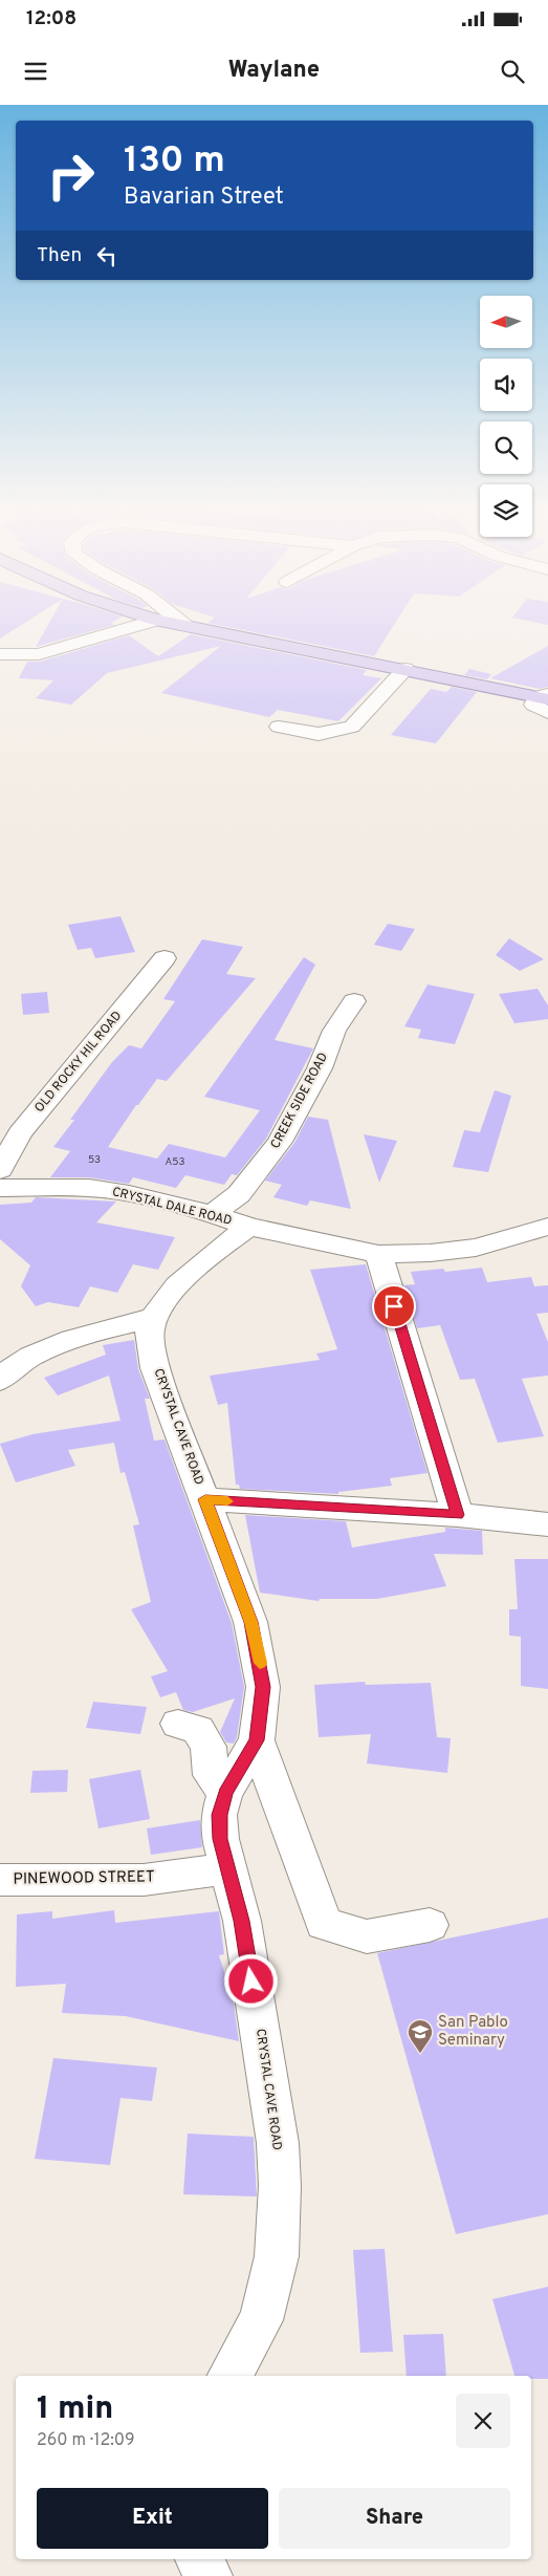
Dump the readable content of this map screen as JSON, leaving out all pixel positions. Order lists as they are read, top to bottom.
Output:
{
  "streets": {
    "street": [
      "OLD ROCKY HIL ROAD",
      "CREEK SIDE ROAD",
      "CRYSTAL DALE ROAD",
      "CRYSTAL CAVE ROAD",
      "PINEWOOD STREET"
    ]
  },
  "crossings": [
    ["CREEK SIDE ROAD", "CRYSTAL DALE ROAD"],
    ["CRYSTAL DALE ROAD", "CRYSTAL CAVE ROAD"],
    ["CRYSTAL CAVE ROAD", "PINEWOOD STREET"]
  ],
  "places": {
    "school or university": ["San Pablo Seminary"]
  },
  "house_numbers": ["53", "A53"],
  "north": "left",
  "page": {
    "status": "12:08",
    "header": "Waylane",
    "turn": ["130 m", "Bavarian Street"],
    "then": "Then",
    "heading": ["1 min", "260 m · 12:09"],
    "buttons": ["Exit", "Share"]
  }
}
